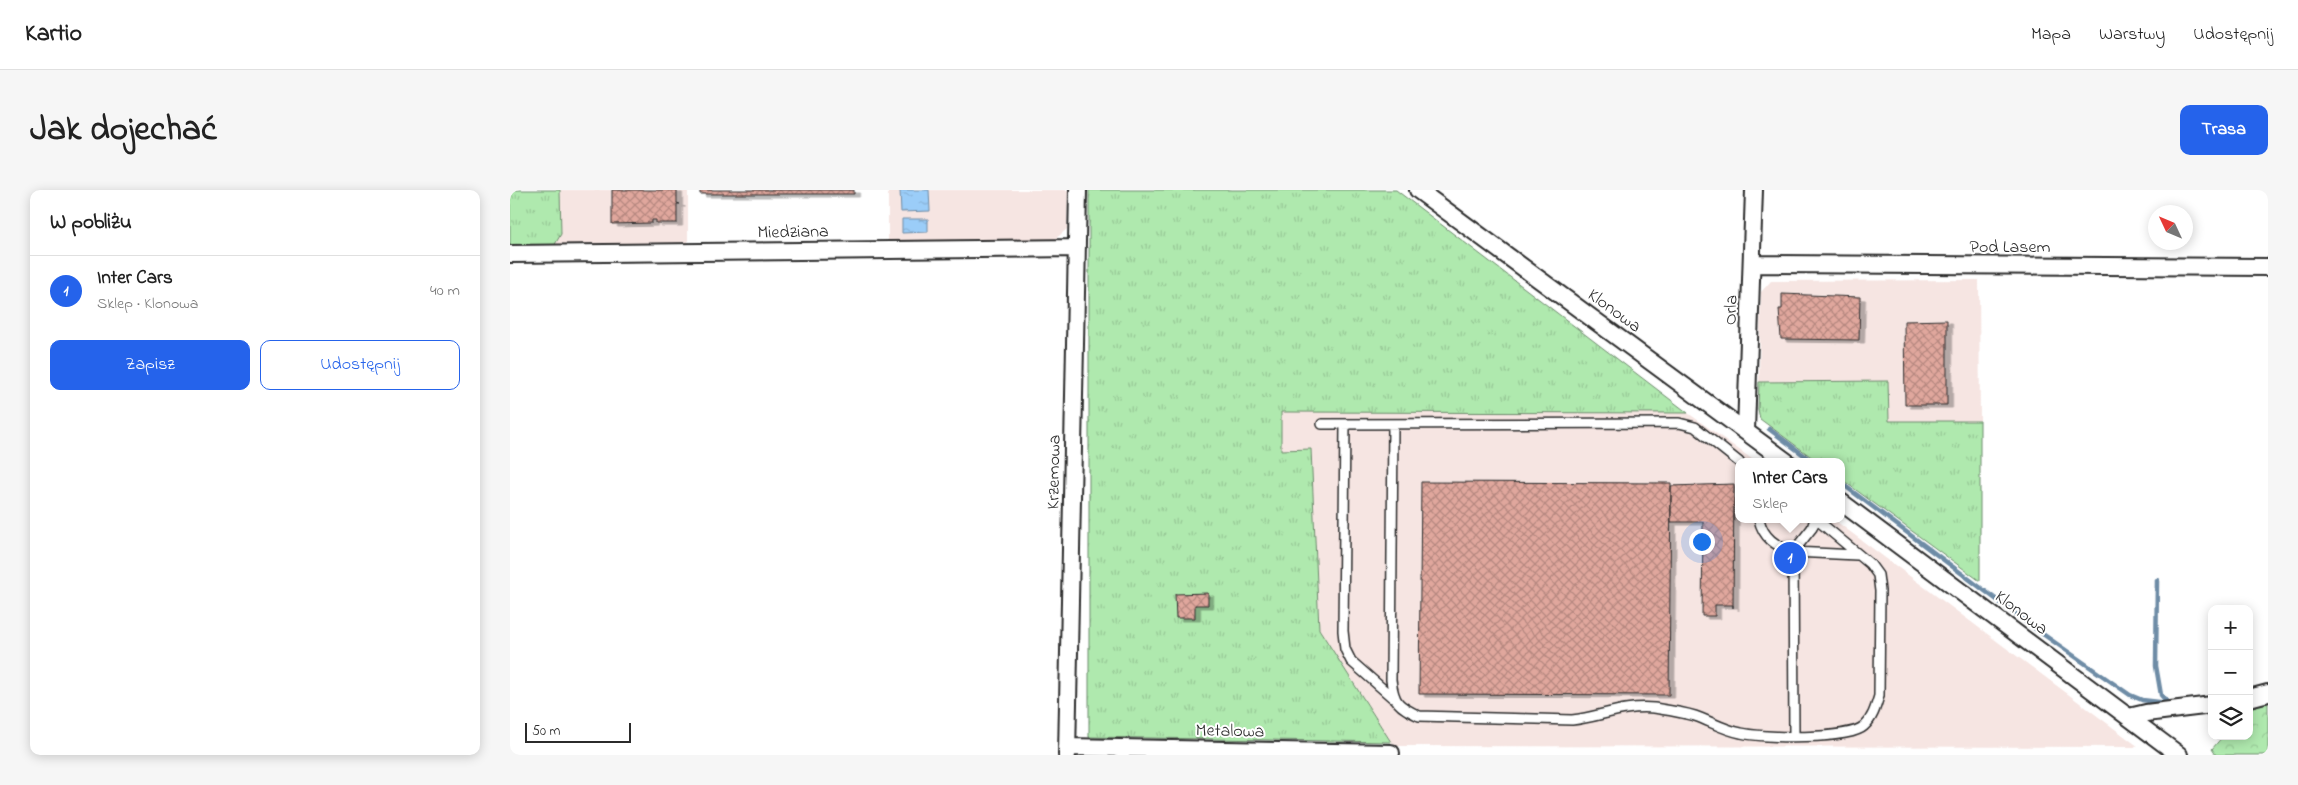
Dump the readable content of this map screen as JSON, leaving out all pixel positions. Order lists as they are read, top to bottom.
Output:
{
  "streets": {
    "street": [
      "Miedziana",
      "Pod Lasem",
      "Klonowa",
      "Orla",
      "Krzemowa",
      "Metalowa"
    ]
  },
  "crossings": [
    ["Miedziana", "Krzemowa"],
    ["Pod Lasem", "Orla"],
    ["Klonowa", "Orla"],
    ["Krzemowa", "Metalowa"]
  ],
  "scale_bar": "50 m",
  "north": "top left",
  "page": {
    "header": "Kartio",
    "nav": ["Mapa", "Warstwy", "Udostępnij"],
    "title": "Jak dojechać",
    "buttons": [
      "Trasa",
      ["Zapisz", "Udostępnij"]
    ],
    "heading": "W pobliżu",
    "list": [
      {
        "mark": "1",
        "name": "Inter Cars",
        "note": "Sklep · Klonowa",
        "value": "40 m"
      }
    ],
    "popup": ["Inter Cars", "Sklep"],
    "pins": "1",
    "map_buttons": ["+", "−"],
    "scale": "50 m"
  }
}
